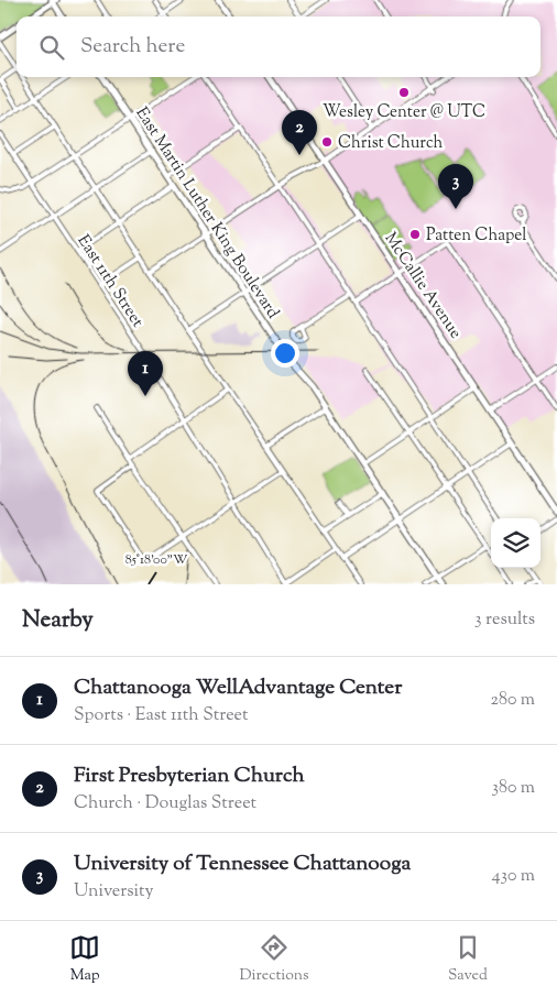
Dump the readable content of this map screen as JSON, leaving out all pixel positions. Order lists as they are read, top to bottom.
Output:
{
  "streets": {
    "main road": ["East Martin Luther King Boulevard", "McCallie Avenue"],
    "street": ["East 11th Street"]
  },
  "places": ["Wesley Center @ UTC", "Christ Church", "Patten Chapel"],
  "page": {
    "search": "Search here",
    "pins": ["2", "3", "1"],
    "heading": ["Nearby", "3 results"],
    "list": [
      {
        "mark": "1",
        "name": "Chattanooga WellAdvantage Center",
        "note": "Sports · East 11th Street",
        "value": "280 m"
      },
      {
        "mark": "2",
        "name": "First Presbyterian Church",
        "note": "Church · Douglas Street",
        "value": "380 m"
      },
      {
        "mark": "3",
        "name": "University of Tennessee Chattanooga",
        "note": "University",
        "value": "430 m"
      }
    ],
    "nav": ["Map", "Directions", "Saved"]
  },
  "coordinates": ["85°18'00\"W"]
}
